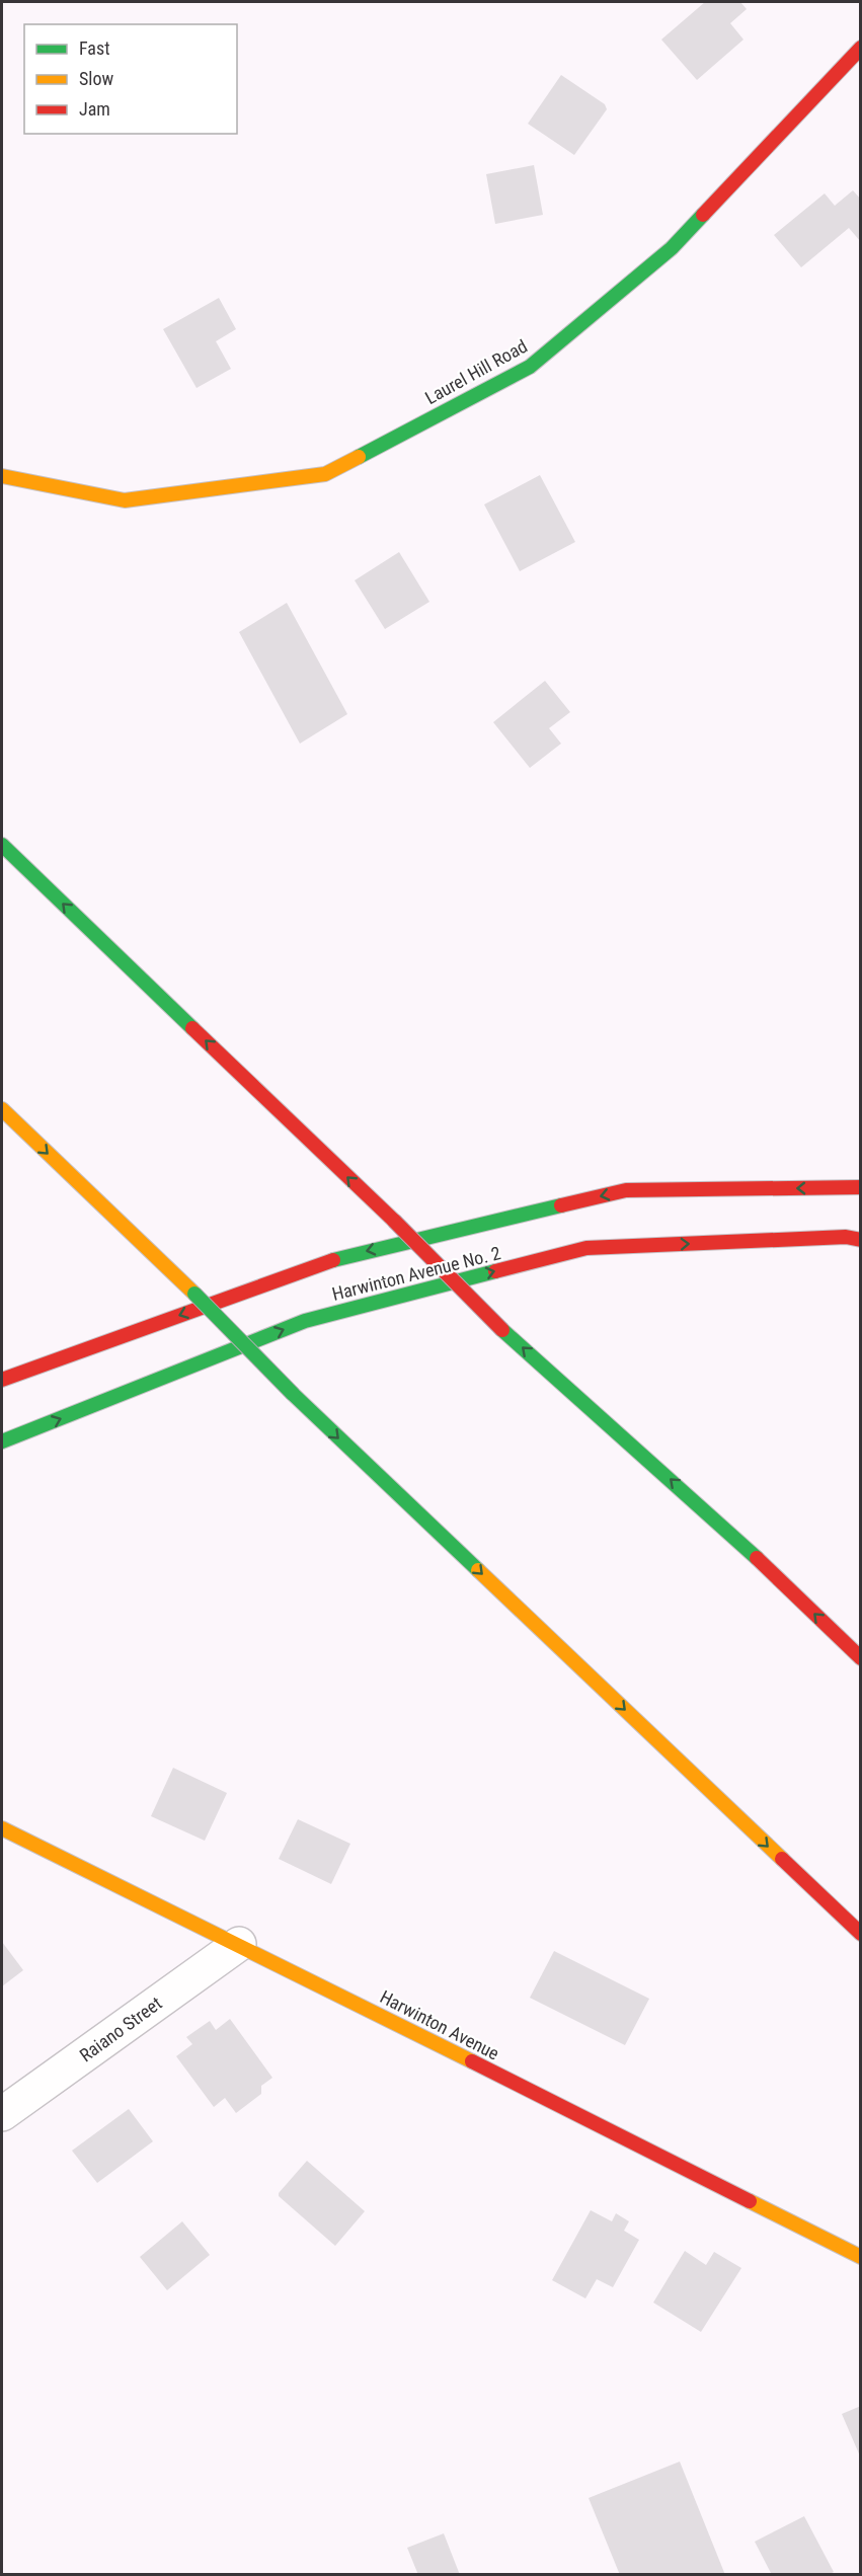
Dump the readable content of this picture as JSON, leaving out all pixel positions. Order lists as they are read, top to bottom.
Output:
{
  "streets": {
    "main road": ["Laurel Hill Road", "Harwinton Avenue No. 2", "Harwinton Avenue"],
    "street": ["Raiano Street"]
  },
  "crossings": [
    ["Harwinton Avenue", "Raiano Street"]
  ],
  "legend": ["Fast", "Slow", "Jam"]
}
